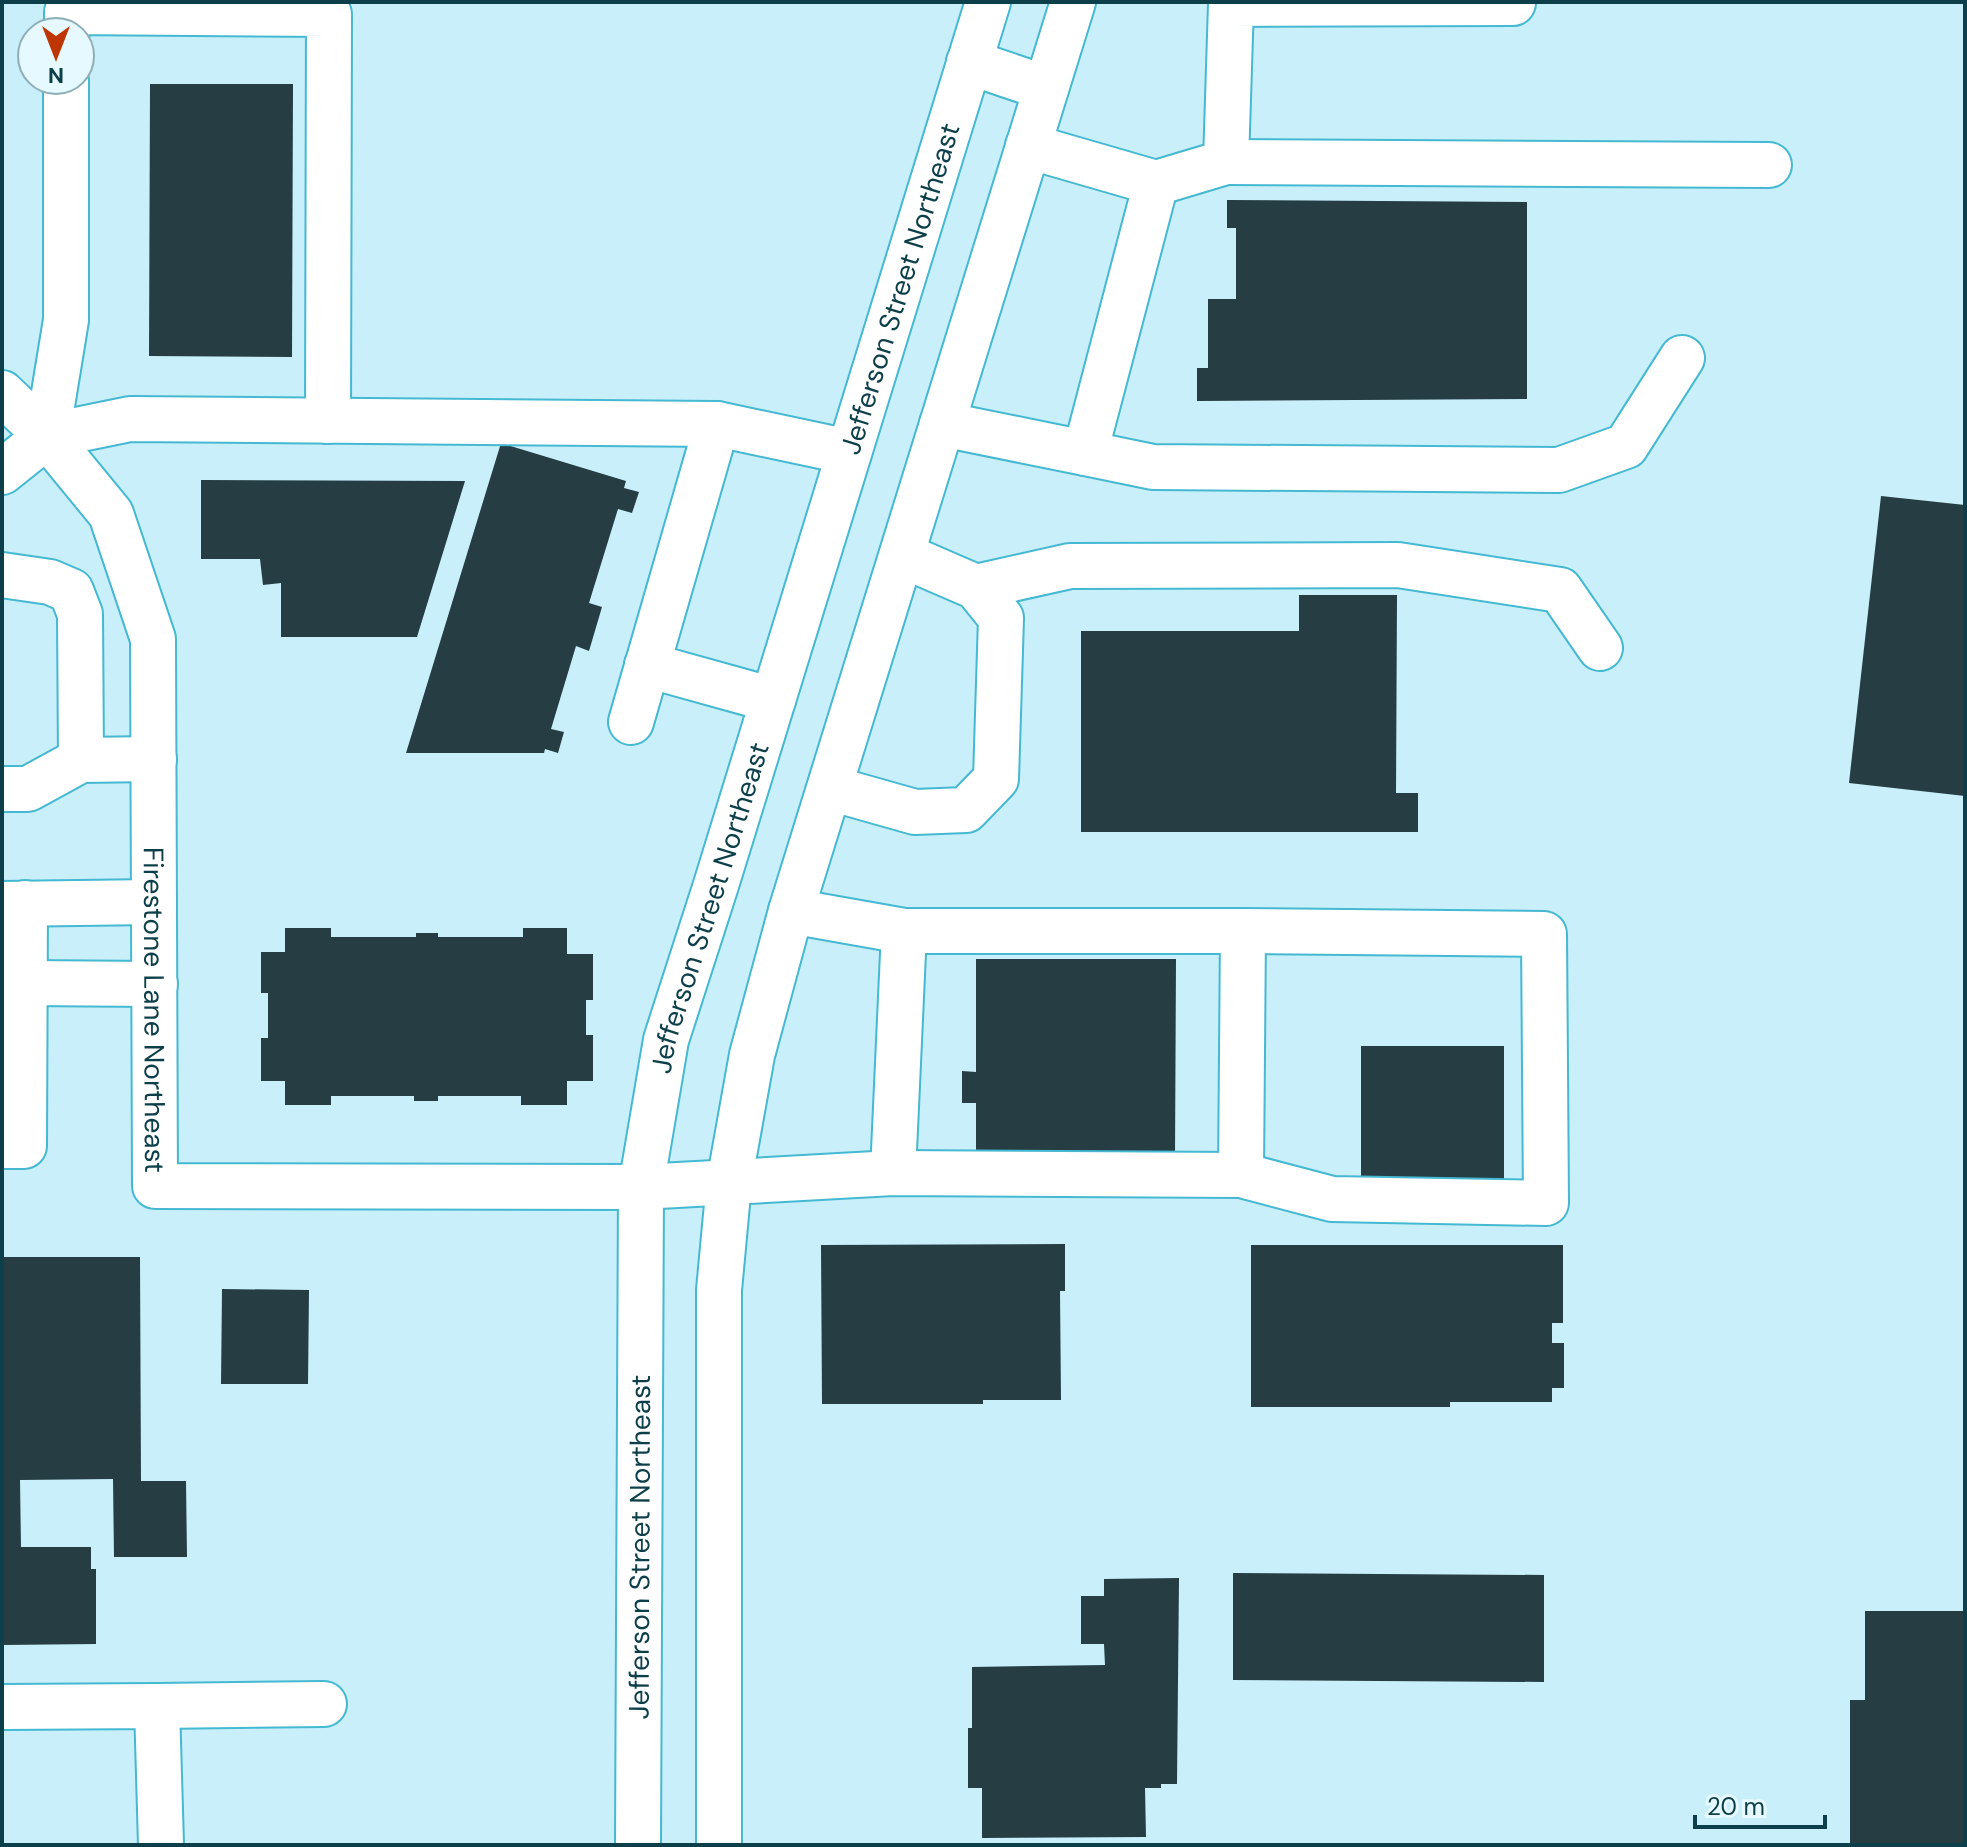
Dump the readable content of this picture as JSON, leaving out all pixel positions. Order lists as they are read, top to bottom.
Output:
{
  "streets": {
    "main road": ["Jefferson Street Northeast", "Firestone Lane Northeast"]
  },
  "crossings": [
    ["Jefferson Street Northeast", "Firestone Lane Northeast"]
  ],
  "scale_bar": "20 m",
  "north": "bottom"
}
